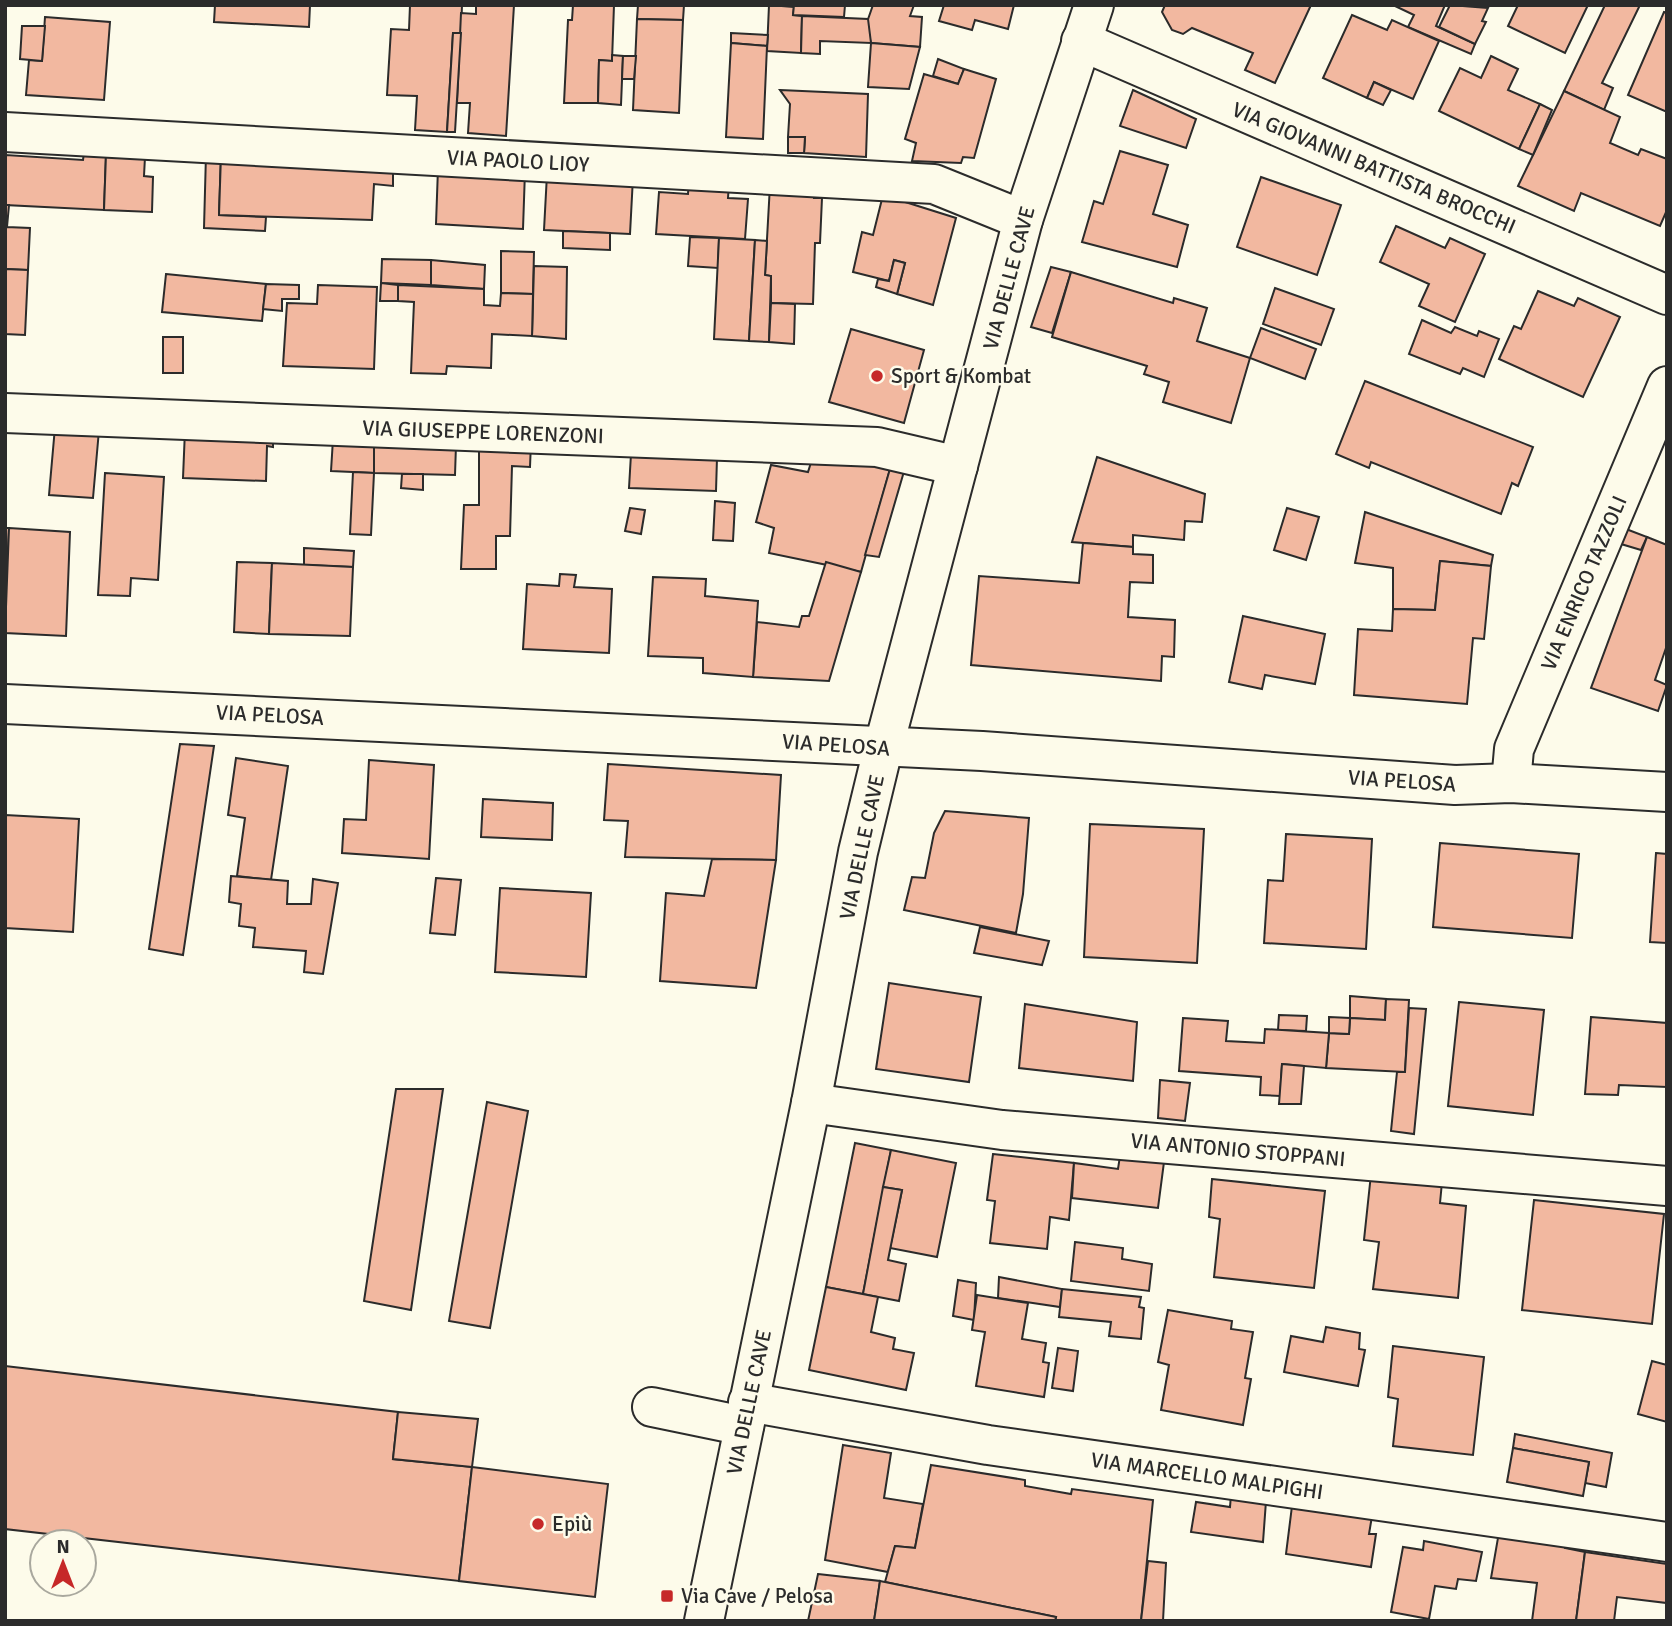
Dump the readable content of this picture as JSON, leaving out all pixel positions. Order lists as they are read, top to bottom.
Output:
{
  "streets": {
    "street": [
      "VIA PAOLO LIOY",
      "VIA GIOVANNI BATTISTA BROCCHI",
      "VIA DELLE CAVE",
      "VIA GIUSEPPE LORENZONI",
      "VIA ENRICO TAZZOLI",
      "VIA PELOSA",
      "VIA ANTONIO STOPPANI",
      "VIA MARCELLO MALPIGHI"
    ]
  },
  "crossings": [
    ["VIA PAOLO LIOY", "VIA DELLE CAVE"],
    ["VIA GIOVANNI BATTISTA BROCCHI", "VIA DELLE CAVE"],
    ["VIA DELLE CAVE", "VIA GIUSEPPE LORENZONI"],
    ["VIA DELLE CAVE", "VIA PELOSA"],
    ["VIA DELLE CAVE", "VIA ANTONIO STOPPANI"],
    ["VIA DELLE CAVE", "VIA MARCELLO MALPIGHI"],
    ["VIA ENRICO TAZZOLI", "VIA PELOSA"]
  ],
  "places": {
    "other": ["Sport & Kombat", "Epiù"],
    "transit": ["Via Cave / Pelosa"]
  },
  "north": "top"
}
